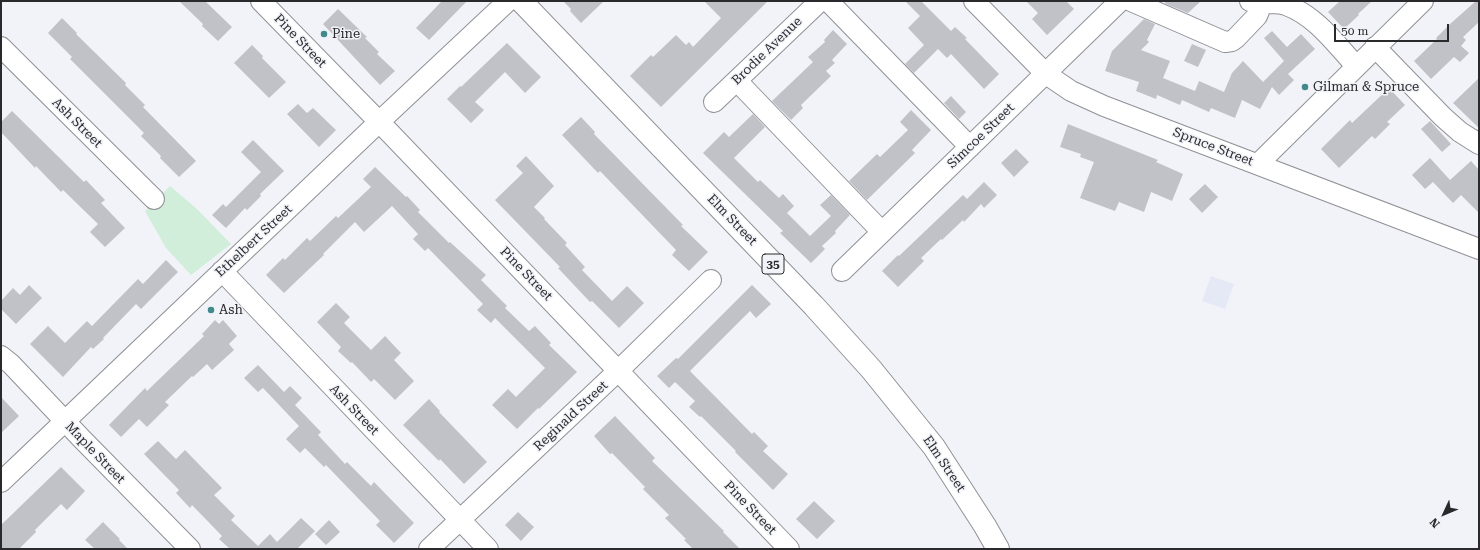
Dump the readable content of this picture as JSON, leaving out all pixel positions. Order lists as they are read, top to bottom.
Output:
{
  "streets": {
    "main road": ["Elm Street", "35"],
    "street": [
      "Pine Street",
      "Brodie Avenue",
      "Ash Street",
      "Simcoe Street",
      "Spruce Street",
      "Ethelbert Street",
      "Reginald Street",
      "Maple Street"
    ]
  },
  "crossings": [
    ["Pine Street", "Ethelbert Street"],
    ["Pine Street", "Reginald Street"],
    ["Ash Street", "Ethelbert Street"],
    ["Ash Street", "Reginald Street"],
    ["Simcoe Street", "Spruce Street"],
    ["Ethelbert Street", "Maple Street"]
  ],
  "places": ["Pine", "Gilman & Spruce", "Ash"],
  "scale_bar": "50 m",
  "north": "bottom left"
}
